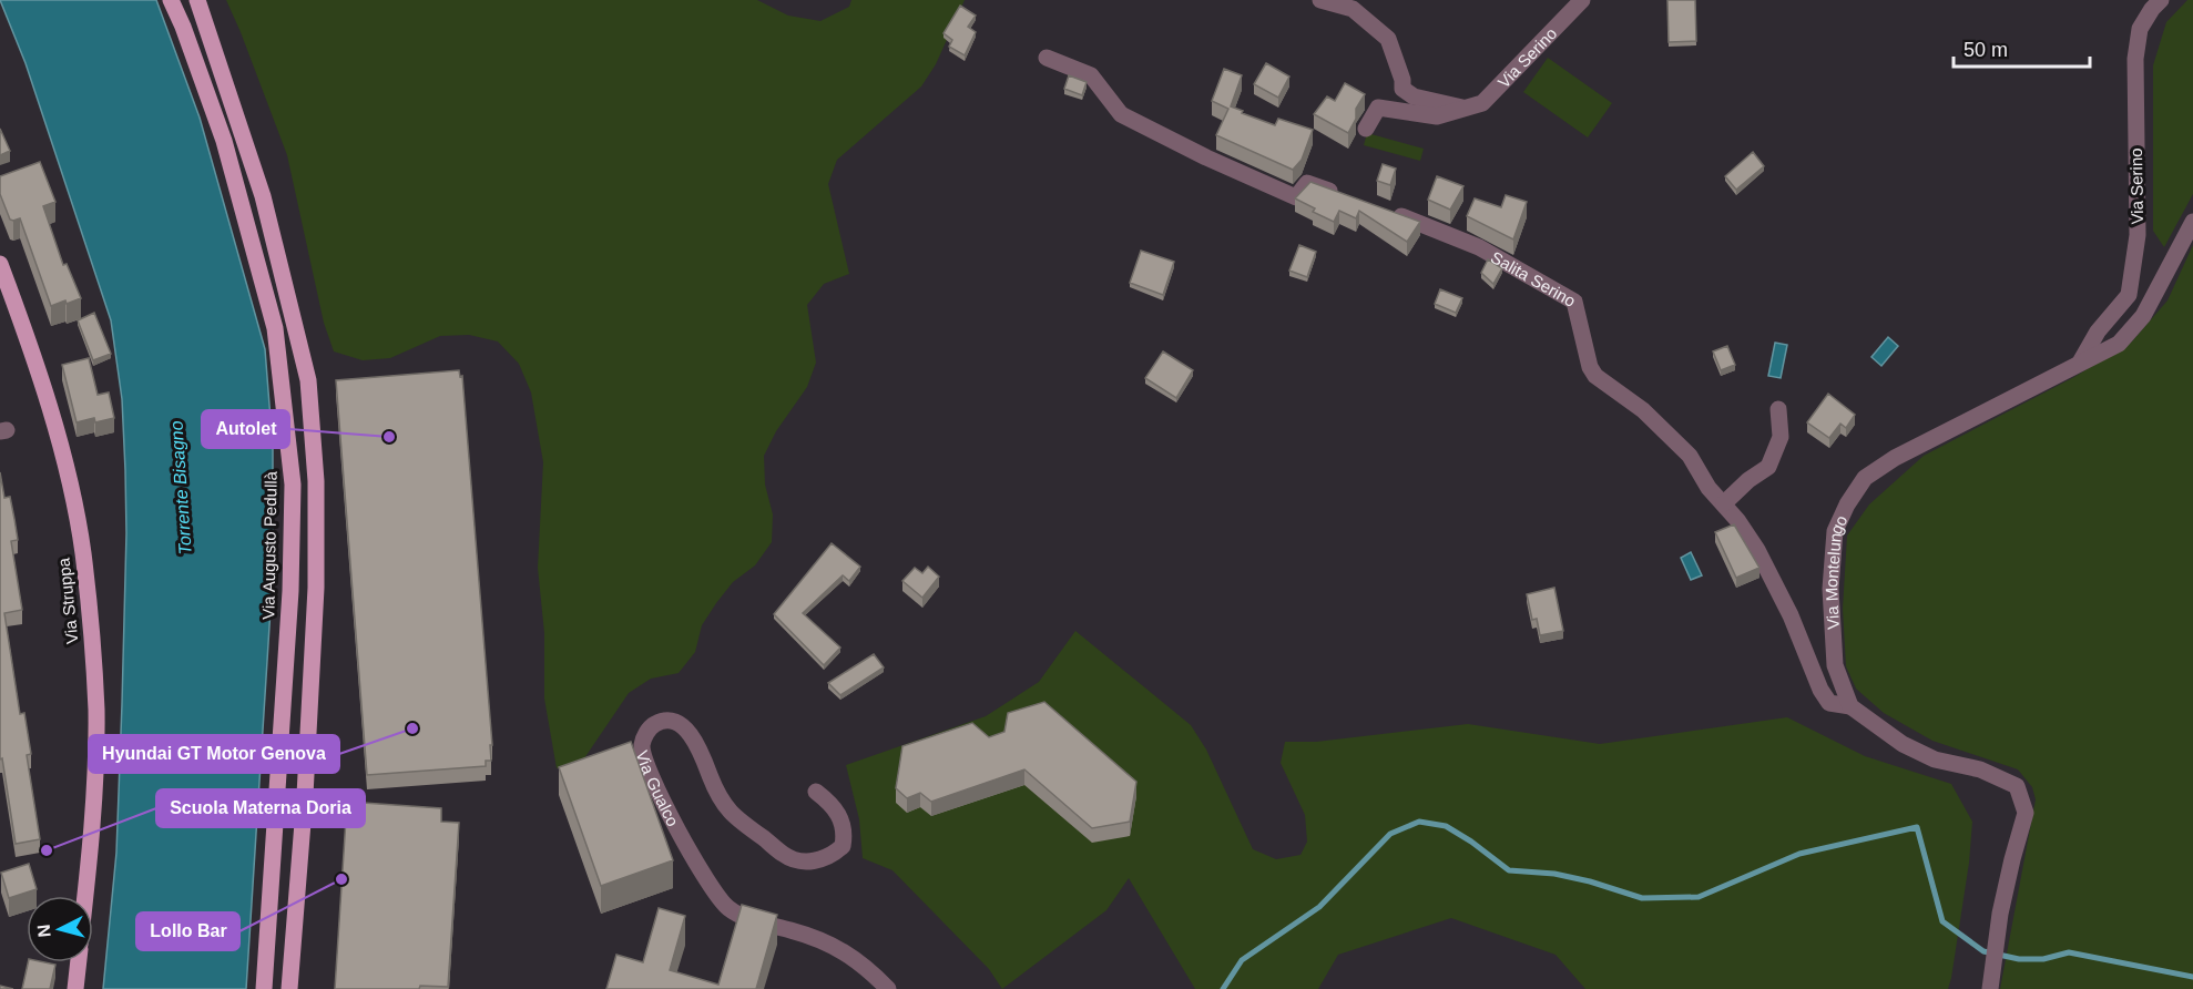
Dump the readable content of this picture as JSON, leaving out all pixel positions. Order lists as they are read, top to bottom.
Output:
{
  "streets": {
    "main road": ["Via Augusto Pedullà", "Via Struppa"],
    "street": [
      "Via Serino",
      "Salita Serino",
      "Via Montelungo",
      "Via Gualco"
    ]
  },
  "crossings": [
    ["Via Serino", "Via Montelungo"],
    ["Salita Serino", "Via Montelungo"]
  ],
  "water": ["Torrente Bisagno"],
  "places": [
    "Autolet",
    "Hyundai GT Motor Genova",
    "Scuola Materna Doria",
    "Lollo Bar"
  ],
  "scale_bar": "50 m",
  "north": "left"
}
